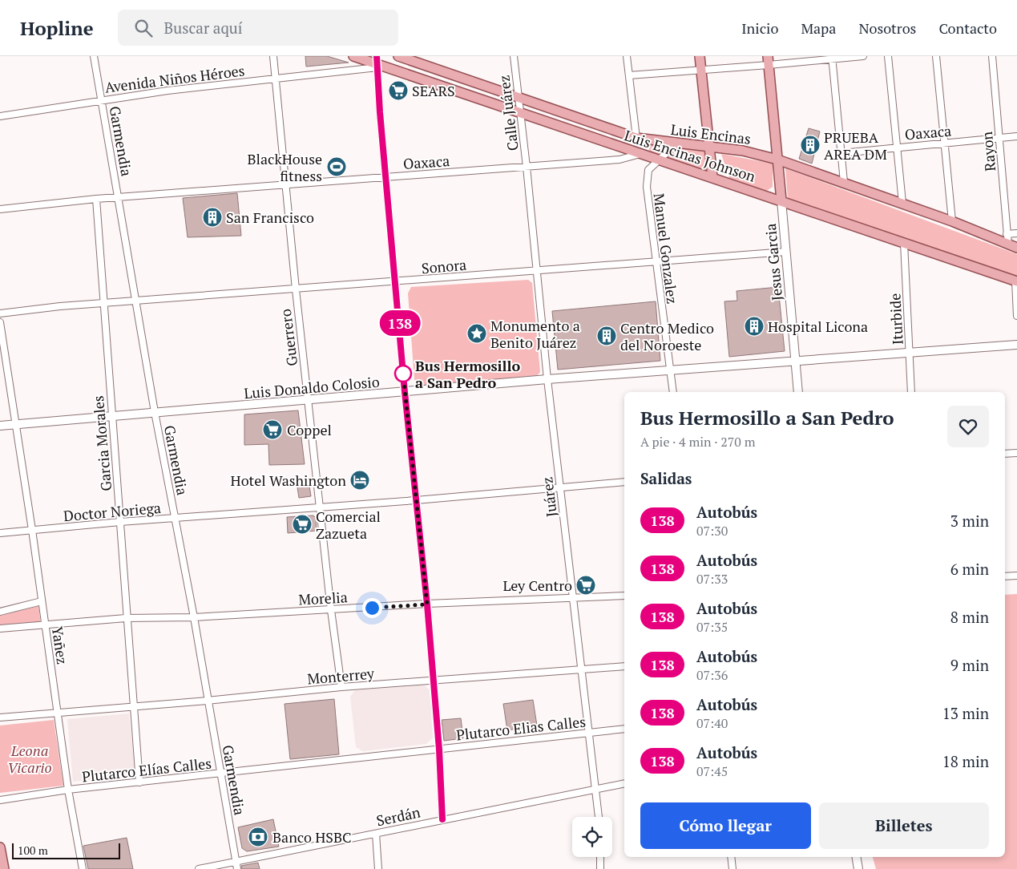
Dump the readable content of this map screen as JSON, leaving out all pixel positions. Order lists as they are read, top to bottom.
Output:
{
  "streets": {
    "main road": [
      "Luis Encinas",
      "Luis Encinas Johnson",
      "Jesus Garcia",
      "Luis Donaldo Colosio"
    ],
    "street": [
      "Avenida Niños Héroes",
      "Calle Juárez",
      "Oaxaca",
      "Garmendia",
      "Rayon",
      "Manuel Gonzalez",
      "Sonora",
      "Iturbide",
      "Guerrero",
      "Garcia Morales",
      "Juárez",
      "Doctor Noriega",
      "Morelia",
      "Yañez",
      "Monterrey",
      "Plutarco Elias Calles",
      "Plutarco Elías Calles",
      "Serdán"
    ]
  },
  "crossings": [
    ["Avenida Niños Héroes", "Garmendia"],
    ["Avenida Niños Héroes", "Luis Encinas Johnson"],
    ["Avenida Niños Héroes", "Guerrero"],
    ["Calle Juárez", "Oaxaca"],
    ["Calle Juárez", "Luis Encinas"],
    ["Calle Juárez", "Luis Encinas Johnson"],
    ["Calle Juárez", "Juárez"],
    ["Oaxaca", "Garmendia"],
    ["Oaxaca", "Rayon"],
    ["Oaxaca", "Luis Encinas Johnson"],
    ["Oaxaca", "Guerrero"],
    ["Oaxaca", "Garcia Morales"],
    ["Oaxaca", "Juárez"],
    ["Luis Encinas", "Rayon"],
    ["Luis Encinas", "Manuel Gonzalez"],
    ["Garmendia", "Sonora"],
    ["Garmendia", "Luis Donaldo Colosio"],
    ["Garmendia", "Doctor Noriega"],
    ["Garmendia", "Morelia"],
    ["Garmendia", "Monterrey"],
    ["Garmendia", "Plutarco Elías Calles"],
    ["Garmendia", "Serdán"],
    ["Luis Encinas Johnson", "Manuel Gonzalez"],
    ["Luis Encinas Johnson", "Jesus Garcia"],
    ["Luis Encinas Johnson", "Iturbide"],
    ["Manuel Gonzalez", "Sonora"],
    ["Manuel Gonzalez", "Luis Donaldo Colosio"],
    ["Jesus Garcia", "Sonora"],
    ["Jesus Garcia", "Luis Donaldo Colosio"],
    ["Sonora", "Guerrero"],
    ["Sonora", "Garcia Morales"],
    ["Sonora", "Juárez"],
    ["Iturbide", "Luis Donaldo Colosio"],
    ["Guerrero", "Luis Donaldo Colosio"],
    ["Guerrero", "Doctor Noriega"],
    ["Guerrero", "Morelia"],
    ["Guerrero", "Monterrey"],
    ["Luis Donaldo Colosio", "Garcia Morales"],
    ["Luis Donaldo Colosio", "Juárez"],
    ["Luis Donaldo Colosio", "Yañez"],
    ["Garcia Morales", "Doctor Noriega"],
    ["Garcia Morales", "Morelia"],
    ["Garcia Morales", "Monterrey"],
    ["Garcia Morales", "Plutarco Elías Calles"],
    ["Juárez", "Doctor Noriega"],
    ["Juárez", "Morelia"],
    ["Juárez", "Monterrey"],
    ["Juárez", "Plutarco Elias Calles"],
    ["Juárez", "Serdán"],
    ["Doctor Noriega", "Yañez"],
    ["Morelia", "Yañez"],
    ["Yañez", "Monterrey"],
    ["Yañez", "Plutarco Elías Calles"],
    ["Plutarco Elias Calles", "Plutarco Elías Calles"]
  ],
  "parks": ["Leona Vicario"],
  "places": {
    "supermarket": [
      "SEARS",
      "Coppel",
      "Comercial Zazueta",
      "Ley Centro"
    ],
    "building": [
      "PRUEBA AREA DM",
      "San Francisco",
      "Hospital Licona",
      "Centro Medico del Noroeste"
    ],
    "sports": ["BlackHouse fitness"],
    "place": ["Monumento a Benito Juárez"],
    "other": ["Bus Hermosillo a San Pedro"],
    "hotel": ["Hotel Washington"],
    "bank": ["Banco HSBC"]
  },
  "lines": ["bus line 138"],
  "scale_bar": "100 m",
  "page": {
    "header": "Hopline",
    "search": "Buscar aquí",
    "nav": [
      "Inicio",
      "Mapa",
      "Nosotros",
      "Contacto"
    ],
    "on_map": "138",
    "heading": [
      ["Bus Hermosillo a San Pedro", "A pie · 4 min · 270 m"],
      "Salidas"
    ],
    "list": [
      {
        "mark": "138",
        "name": "Autobús",
        "note": "07:30",
        "value": "3 min"
      },
      {
        "mark": "138",
        "name": "Autobús",
        "note": "07:33",
        "value": "6 min"
      },
      {
        "mark": "138",
        "name": "Autobús",
        "note": "07:35",
        "value": "8 min"
      },
      {
        "mark": "138",
        "name": "Autobús",
        "note": "07:36",
        "value": "9 min"
      },
      {
        "mark": "138",
        "name": "Autobús",
        "note": "07:40",
        "value": "13 min"
      },
      {
        "mark": "138",
        "name": "Autobús",
        "note": "07:45",
        "value": "18 min"
      }
    ],
    "buttons": ["Cómo llegar", "Billetes"],
    "scale": "100 m"
  }
}
